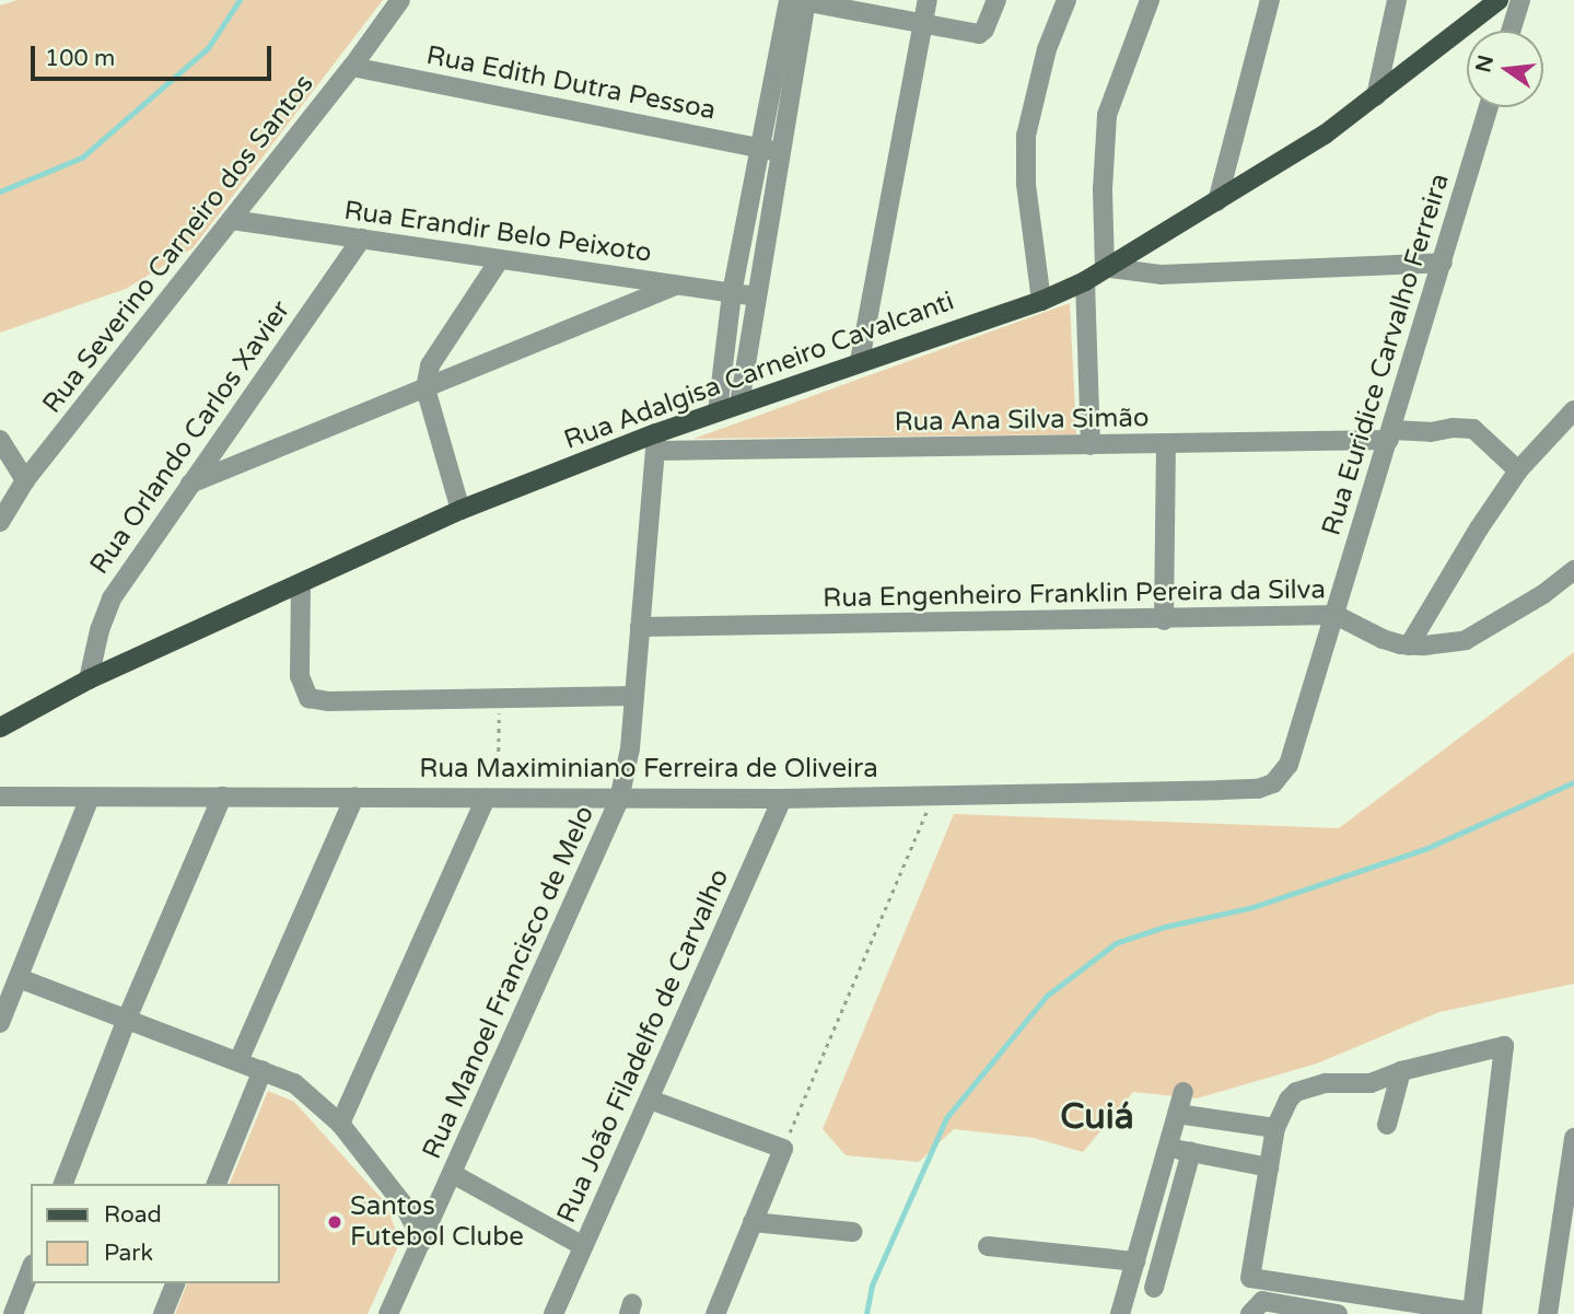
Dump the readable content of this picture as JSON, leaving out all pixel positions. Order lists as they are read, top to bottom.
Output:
{
  "streets": {
    "main road": ["Rua Adalgisa Carneiro Cavalcanti"],
    "street": [
      "Rua Edith Dutra Pessoa",
      "Rua Erandir Belo Peixoto",
      "Rua Severino Carneiro dos Santos",
      "Rua Euridice Carvalho Ferreira",
      "Rua Ana Silva Simão",
      "Rua Orlando Carlos Xavier",
      "Rua Engenheiro Franklin Pereira da Silva",
      "Rua Maximiniano Ferreira de Oliveira",
      "Rua Manoel Francisco de Melo",
      "Rua João Filadelfo de Carvalho"
    ]
  },
  "crossings": [
    ["Rua Edith Dutra Pessoa", "Rua Severino Carneiro dos Santos"],
    ["Rua Erandir Belo Peixoto", "Rua Severino Carneiro dos Santos"],
    ["Rua Erandir Belo Peixoto", "Rua Orlando Carlos Xavier"],
    ["Rua Euridice Carvalho Ferreira", "Rua Ana Silva Simão"],
    ["Rua Euridice Carvalho Ferreira", "Rua Engenheiro Franklin Pereira da Silva"],
    ["Rua Euridice Carvalho Ferreira", "Rua Maximiniano Ferreira de Oliveira"],
    ["Rua Adalgisa Carneiro Cavalcanti", "Rua Ana Silva Simão"],
    ["Rua Adalgisa Carneiro Cavalcanti", "Rua Orlando Carlos Xavier"],
    ["Rua Adalgisa Carneiro Cavalcanti", "Rua Manoel Francisco de Melo"],
    ["Rua Ana Silva Simão", "Rua Manoel Francisco de Melo"],
    ["Rua Engenheiro Franklin Pereira da Silva", "Rua Manoel Francisco de Melo"],
    ["Rua Maximiniano Ferreira de Oliveira", "Rua Manoel Francisco de Melo"],
    ["Rua Maximiniano Ferreira de Oliveira", "Rua João Filadelfo de Carvalho"]
  ],
  "districts": ["Cuiá"],
  "places": ["Santos Futebol Clube"],
  "legend": ["Road", "Park"],
  "scale_bar": "100 m",
  "north": "left"
}
